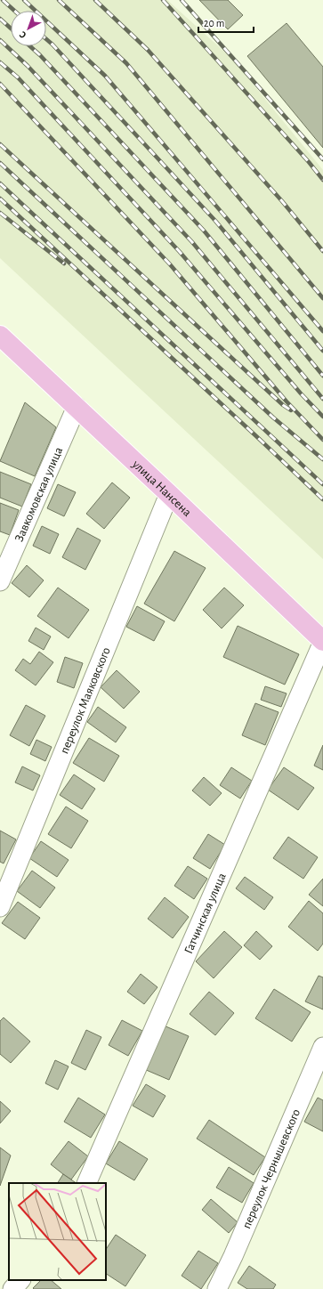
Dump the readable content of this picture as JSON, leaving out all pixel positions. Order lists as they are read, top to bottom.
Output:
{
  "streets": {
    "main road": ["улица Нансена"],
    "street": [
      "Завкомовская улица",
      "переулок Маяковского",
      "Гатчинская улица",
      "переулок Чернышевского"
    ]
  },
  "crossings": [
    ["улица Нансена", "Завкомовская улица"],
    ["улица Нансена", "переулок Маяковского"],
    ["улица Нансена", "Гатчинская улица"]
  ],
  "scale_bar": "20 m",
  "north": "bottom left"
}
